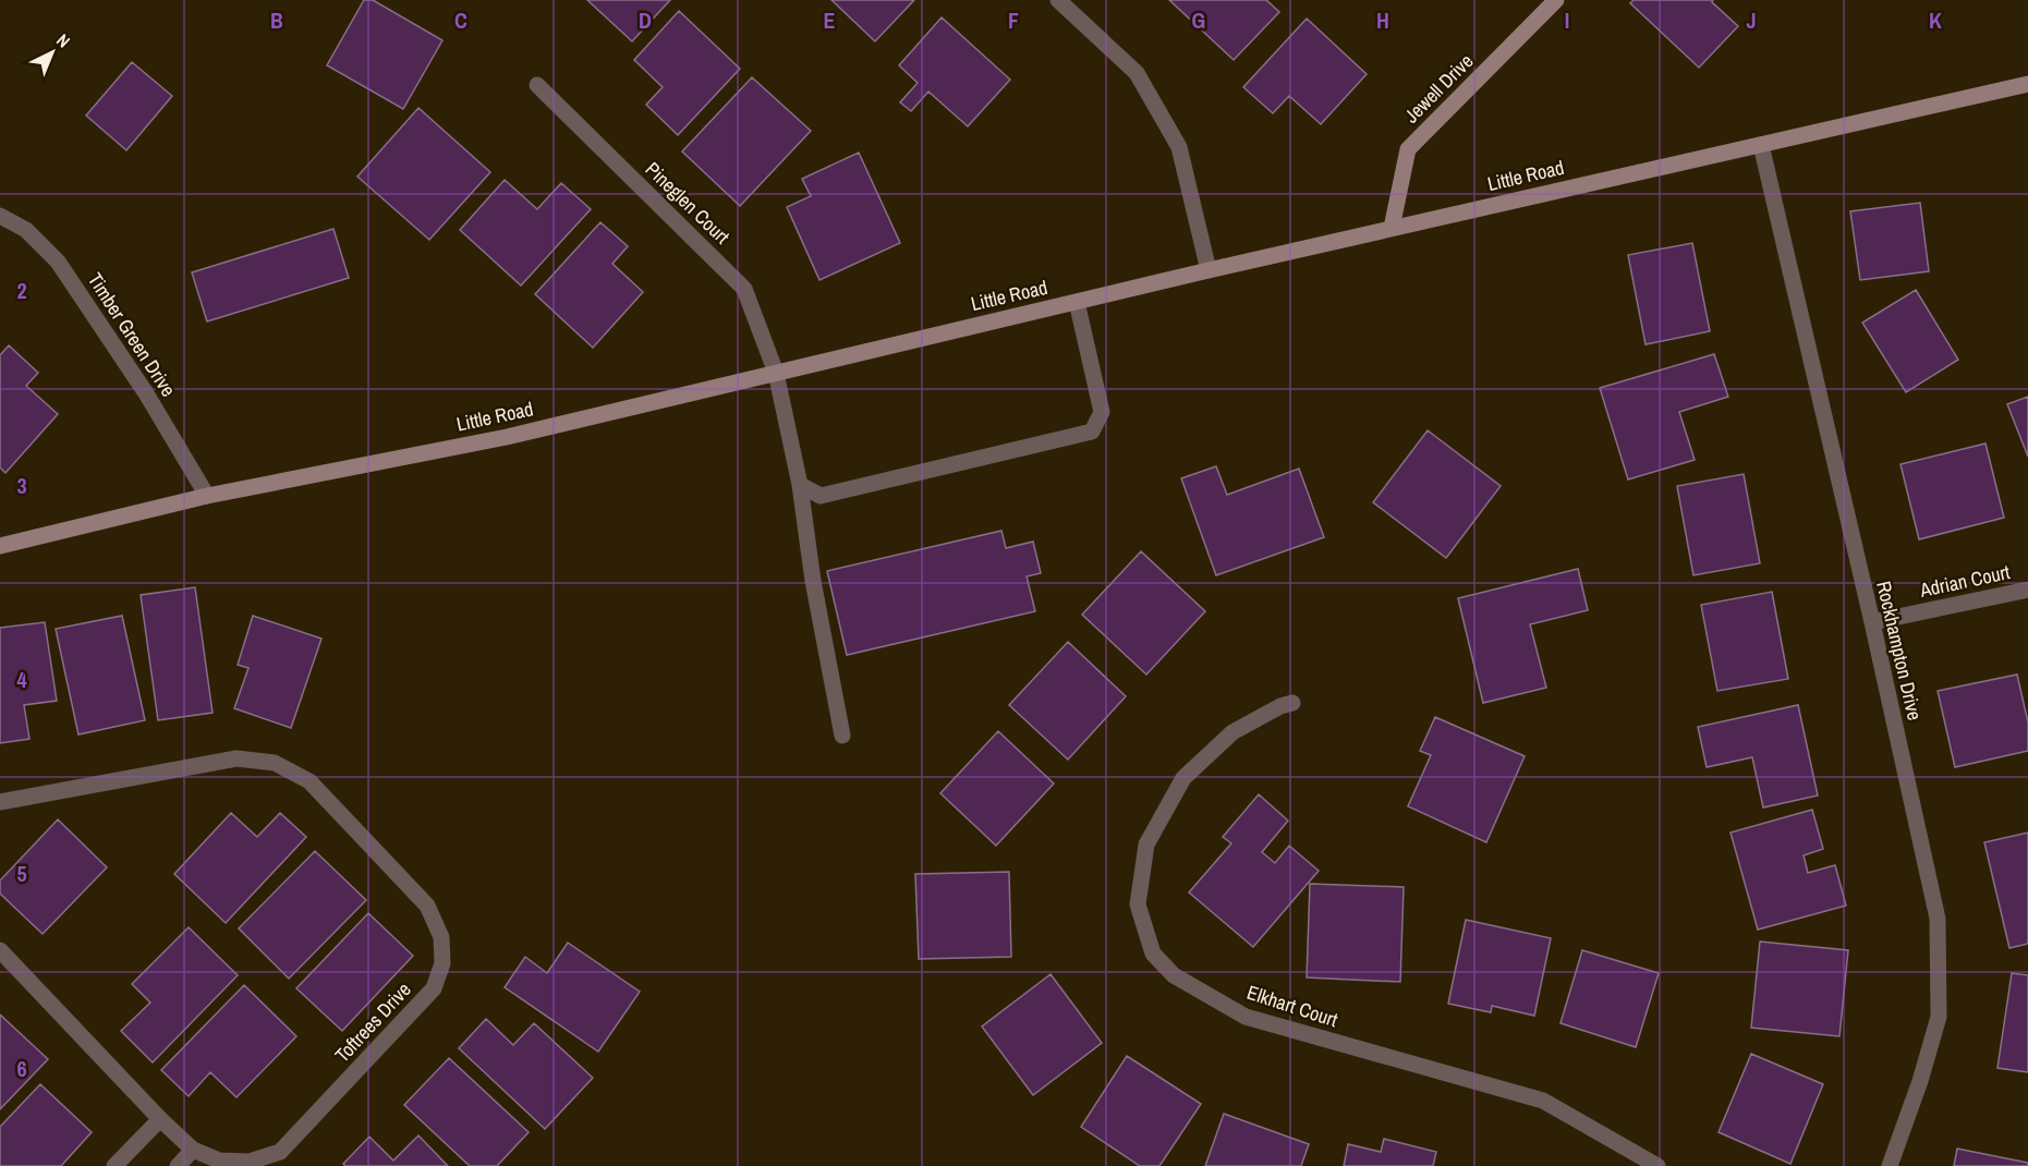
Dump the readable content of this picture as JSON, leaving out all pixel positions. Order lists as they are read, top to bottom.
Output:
{
  "streets": {
    "street": [
      "Jewell Drive",
      "Little Road",
      "Pineglen Court",
      "Timber Green Drive",
      "Adrian Court",
      "Rockhampton Drive",
      "Elkhart Court",
      "Toftrees Drive"
    ]
  },
  "crossings": [
    ["Jewell Drive", "Little Road"],
    ["Little Road", "Pineglen Court"],
    ["Little Road", "Timber Green Drive"],
    ["Little Road", "Rockhampton Drive"],
    ["Adrian Court", "Rockhampton Drive"]
  ],
  "north": "top right",
  "grid": {
    "columns": [
      "B",
      "C",
      "D",
      "E",
      "F",
      "G",
      "H",
      "I",
      "J",
      "K"
    ],
    "rows": [
      "2",
      "3",
      "4",
      "5",
      "6"
    ]
  }
}
